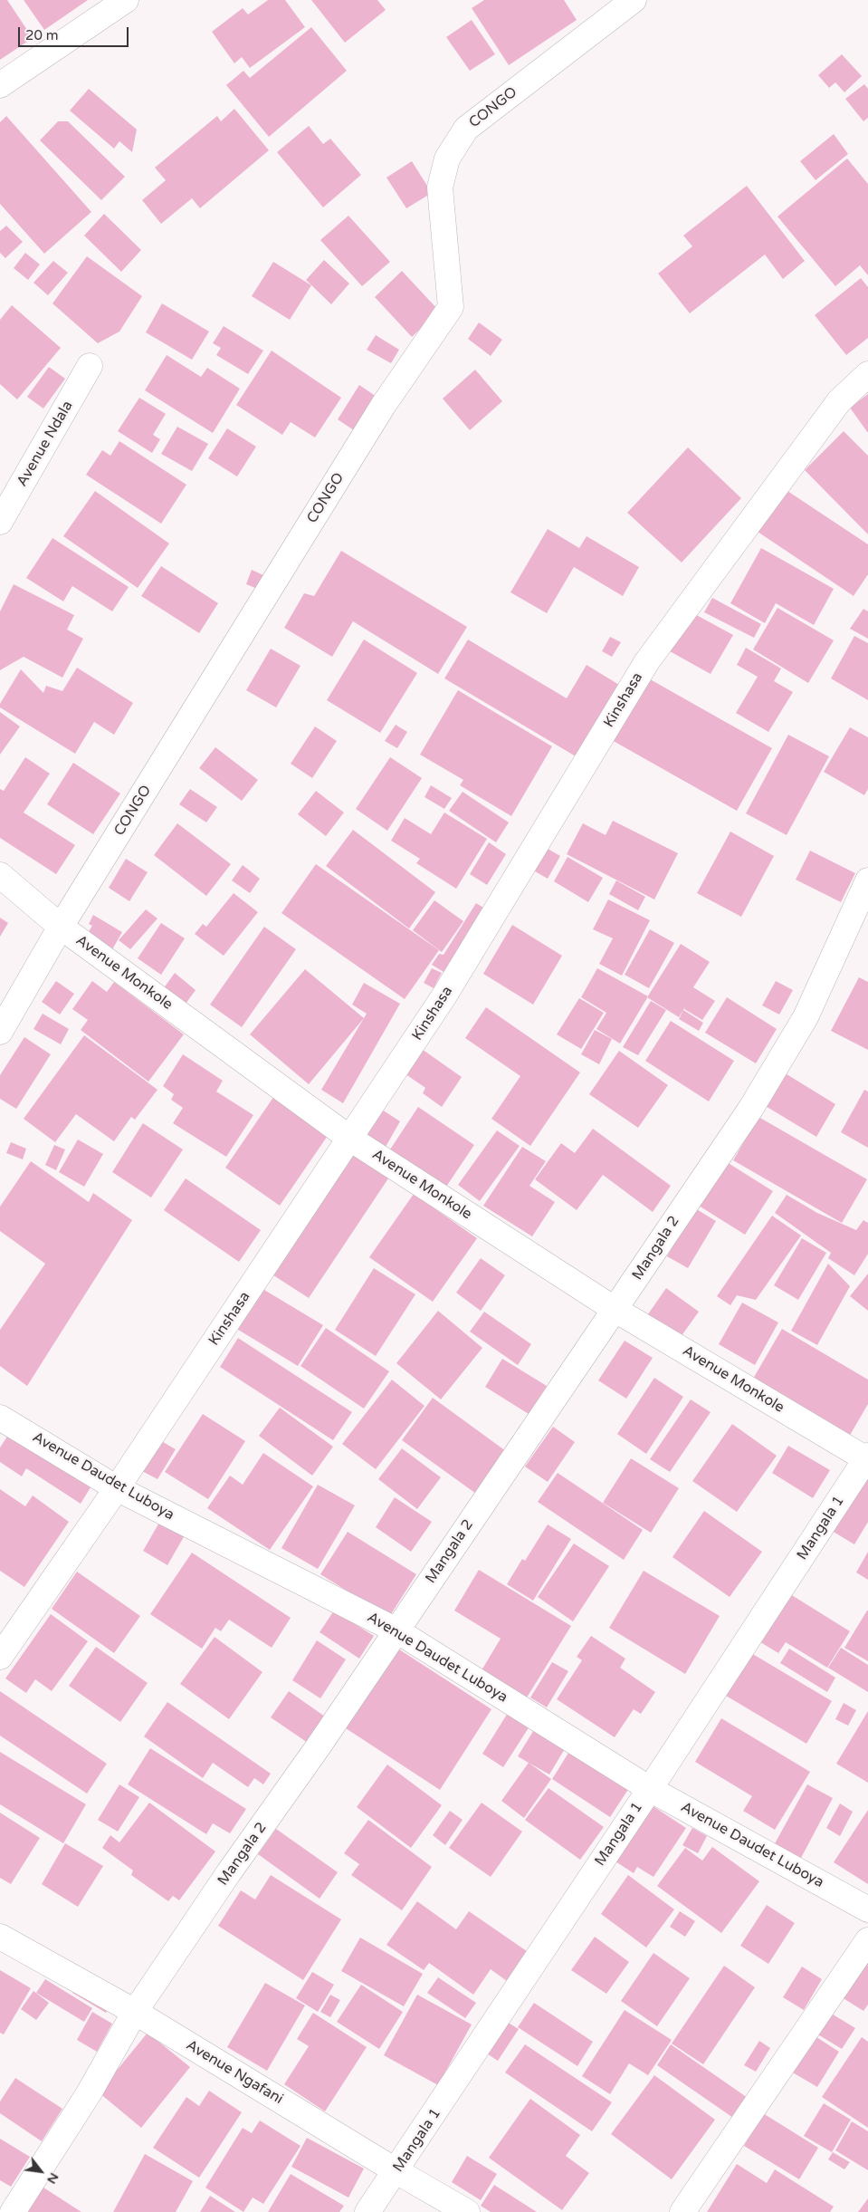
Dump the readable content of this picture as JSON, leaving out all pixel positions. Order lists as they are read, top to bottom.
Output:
{
  "streets": {
    "street": [
      "CONGO",
      "Avenue Ndala",
      "Kinshasa",
      "Avenue Monkole",
      "Mangala 2",
      "Avenue Daudet Luboya",
      "Mangala 1",
      "Avenue Ngafani"
    ]
  },
  "crossings": [
    ["CONGO", "Avenue Monkole"],
    ["Kinshasa", "Avenue Monkole"],
    ["Kinshasa", "Avenue Daudet Luboya"],
    ["Avenue Monkole", "Mangala 2"],
    ["Avenue Monkole", "Mangala 1"],
    ["Mangala 2", "Avenue Daudet Luboya"],
    ["Mangala 2", "Avenue Ngafani"],
    ["Avenue Daudet Luboya", "Mangala 1"],
    ["Mangala 1", "Avenue Ngafani"]
  ],
  "scale_bar": "20 m",
  "north": "bottom right"
}
